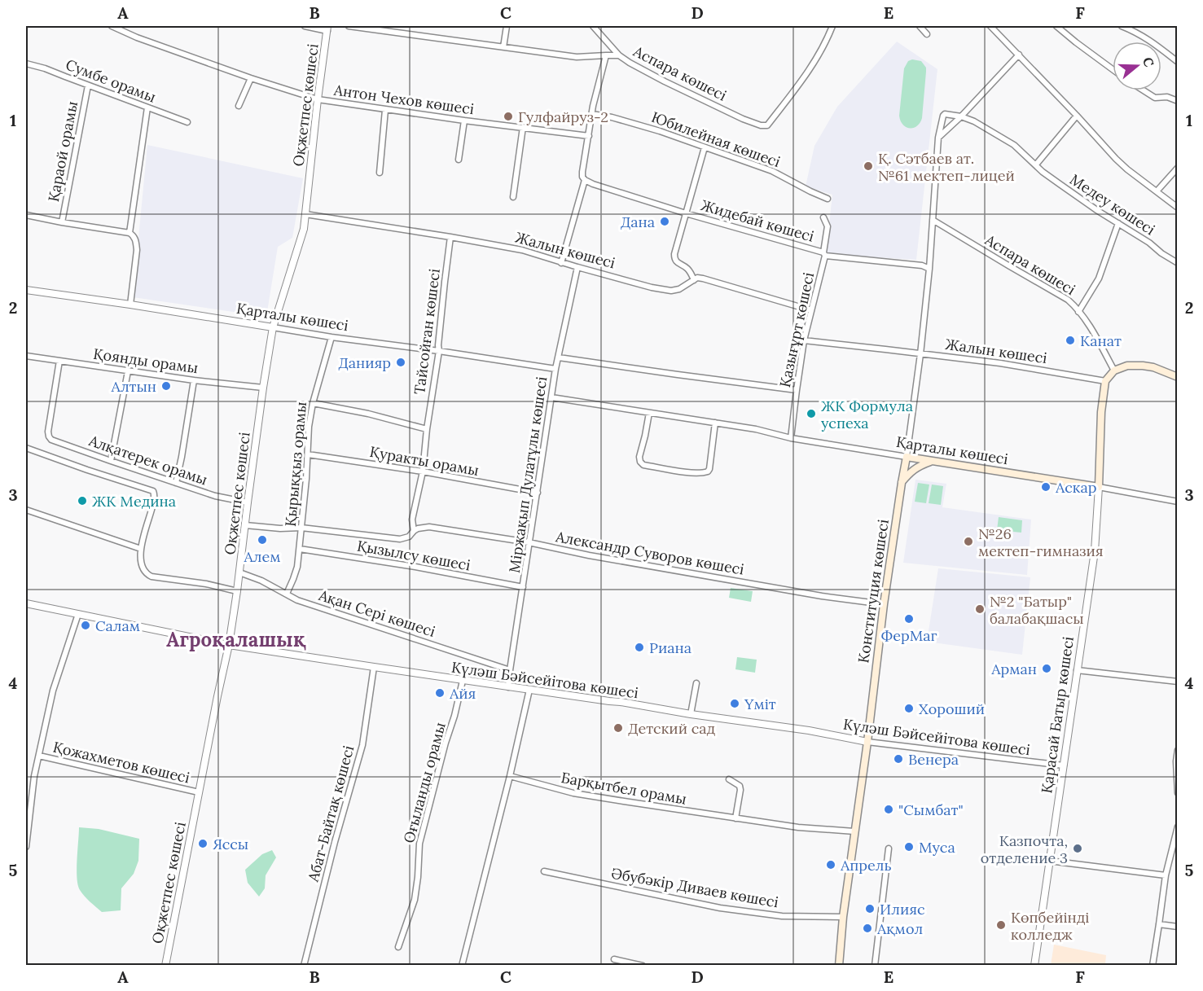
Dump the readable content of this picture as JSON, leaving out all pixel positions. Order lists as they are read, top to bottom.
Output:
{
  "streets": {
    "main road": ["Қарталы көшесі", "Конституция көшесі", "Қарасай Батыр көшесі"],
    "street": [
      "Аспара көшесі",
      "Сумбе орамы",
      "Антон Чехов көшесі",
      "Оқжетпес көшесі",
      "Юбилейная көшесі",
      "Қараой орамы",
      "Медеу көшесі",
      "Жидебай көшесі",
      "Жалын көшесі",
      "Қазығұрт көшесі",
      "Тайсойған көшесі",
      "Қоянды орамы",
      "Алқатерек орамы",
      "Қуракты орамы",
      "Қырыққыз орамы",
      "Міржақып Дулатұлы көшесі",
      "Александр Суворов көшесі",
      "Қызылсу көшесі",
      "Ақан Сері көшесі",
      "Күләш Бәйсейітова көшесі",
      "Қожахметов көшесі",
      "Оғыланды орамы",
      "Барқытбел орамы",
      "Абат-Байтақ көшесі",
      "Әбубәкір Диваев көшесі"
    ]
  },
  "crossings": [
    ["Аспара көшесі", "Конституция көшесі"],
    ["Сумбе орамы", "Қараой орамы"],
    ["Антон Чехов көшесі", "Оқжетпес көшесі"],
    ["Оқжетпес көшесі", "Жалын көшесі"],
    ["Оқжетпес көшесі", "Қарталы көшесі"],
    ["Оқжетпес көшесі", "Қоянды орамы"],
    ["Оқжетпес көшесі", "Алқатерек орамы"],
    ["Оқжетпес көшесі", "Ақан Сері көшесі"],
    ["Оқжетпес көшесі", "Күләш Бәйсейітова көшесі"],
    ["Оқжетпес көшесі", "Қожахметов көшесі"],
    ["Юбилейная көшесі", "Жидебай көшесі"],
    ["Медеу көшесі", "Конституция көшесі"],
    ["Жидебай көшесі", "Жалын көшесі"],
    ["Жидебай көшесі", "Қазығұрт көшесі"],
    ["Жидебай көшесі", "Конституция көшесі"],
    ["Жалын көшесі", "Қазығұрт көшесі"],
    ["Жалын көшесі", "Тайсойған көшесі"],
    ["Жалын көшесі", "Міржақып Дулатұлы көшесі"],
    ["Жалын көшесі", "Конституция көшесі"],
    ["Жалын көшесі", "Қарасай Батыр көшесі"],
    ["Қарталы көшесі", "Қазығұрт көшесі"],
    ["Қарталы көшесі", "Тайсойған көшесі"],
    ["Қарталы көшесі", "Қырыққыз орамы"],
    ["Қарталы көшесі", "Міржақып Дулатұлы көшесі"],
    ["Қарталы көшесі", "Конституция көшесі"],
    ["Қарталы көшесі", "Қарасай Батыр көшесі"],
    ["Тайсойған көшесі", "Қуракты орамы"],
    ["Тайсойған көшесі", "Александр Суворов көшесі"],
    ["Қоянды орамы", "Алқатерек орамы"],
    ["Қуракты орамы", "Қырыққыз орамы"],
    ["Қуракты орамы", "Міржақып Дулатұлы көшесі"],
    ["Қырыққыз орамы", "Қызылсу көшесі"],
    ["Қырыққыз орамы", "Ақан Сері көшесі"],
    ["Міржақып Дулатұлы көшесі", "Александр Суворов көшесі"],
    ["Міржақып Дулатұлы көшесі", "Қызылсу көшесі"],
    ["Міржақып Дулатұлы көшесі", "Ақан Сері көшесі"],
    ["Міржақып Дулатұлы көшесі", "Күләш Бәйсейітова көшесі"],
    ["Александр Суворов көшесі", "Конституция көшесі"],
    ["Конституция көшесі", "Күләш Бәйсейітова көшесі"],
    ["Конституция көшесі", "Барқытбел орамы"],
    ["Конституция көшесі", "Әбубәкір Диваев көшесі"],
    ["Күләш Бәйсейітова көшесі", "Қарасай Батыр көшесі"],
    ["Күләш Бәйсейітова көшесі", "Қожахметов көшесі"],
    ["Күләш Бәйсейітова көшесі", "Оғыланды орамы"],
    ["Күләш Бәйсейітова көшесі", "Абат-Байтақ көшесі"]
  ],
  "districts": ["Агроқалашық"],
  "places": [
    "Гулфайруз-2",
    "Қ. Сәтбаев ат. №61 мектеп-лицей",
    "Дана",
    "Канат",
    "Данияр",
    "Алтын",
    "ЖК Формула успеха",
    "Аскар",
    "ЖК Медина",
    "Алем",
    "№26 мектеп-гимназия",
    "№2 \"Батыр\" балабақшасы",
    "ФерМаг",
    "Салам",
    "Риана",
    "Арман",
    "Айя",
    "Үміт",
    "Хороший",
    "Детский сад",
    "Венера",
    "\"Сымбат\"",
    "Яссы",
    "Муса",
    "Казпочта, отделение 3",
    "Апрель",
    "Илияс",
    "Көпбейінді колледж",
    "Ақмол"
  ],
  "north": "right",
  "grid": {
    "columns": [
      "A",
      "B",
      "C",
      "D",
      "E",
      "F"
    ],
    "rows": [
      "1",
      "2",
      "3",
      "4",
      "5"
    ]
  }
}
